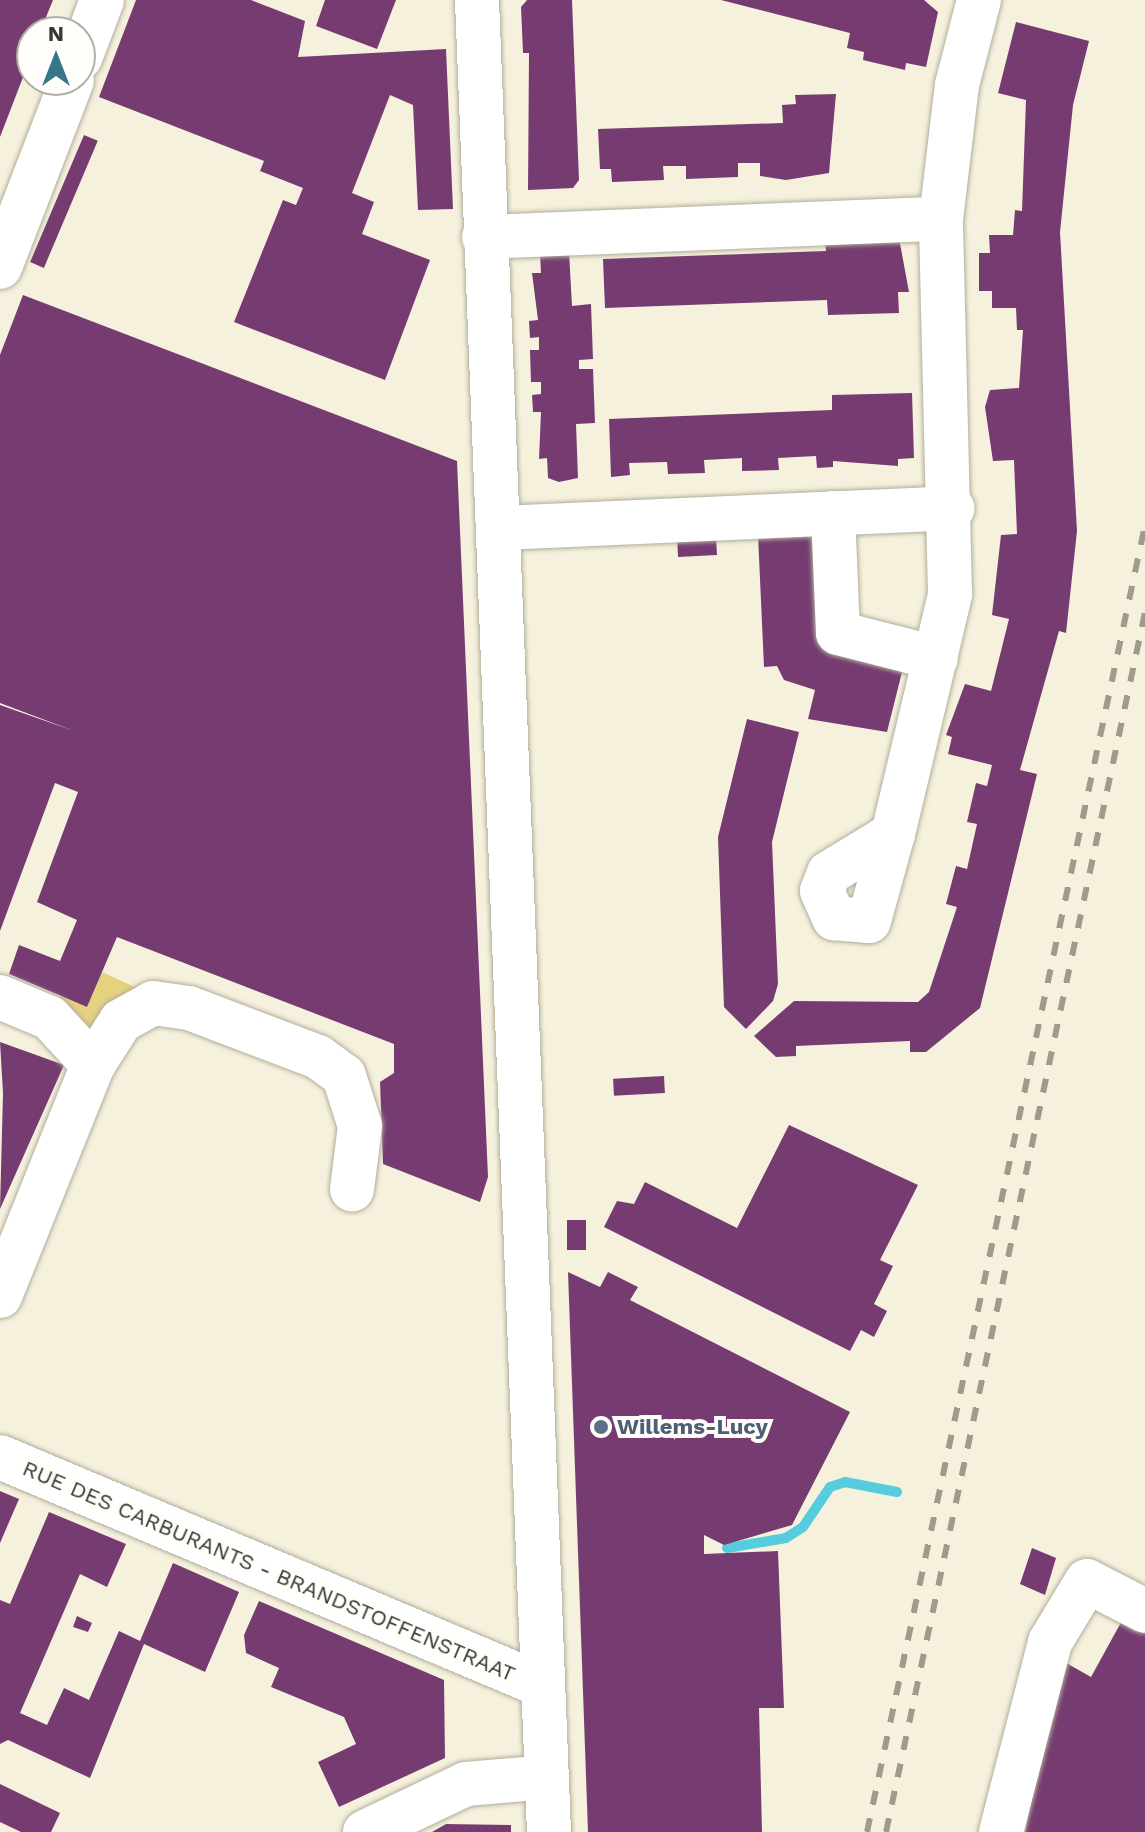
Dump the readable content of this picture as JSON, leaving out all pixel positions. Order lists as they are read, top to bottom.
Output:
{
  "streets": {
    "street": ["RUE DES CARBURANTS - BRANDSTOFFENSTRAAT"]
  },
  "places": ["Willems-Lucy"],
  "north": "top"
}
